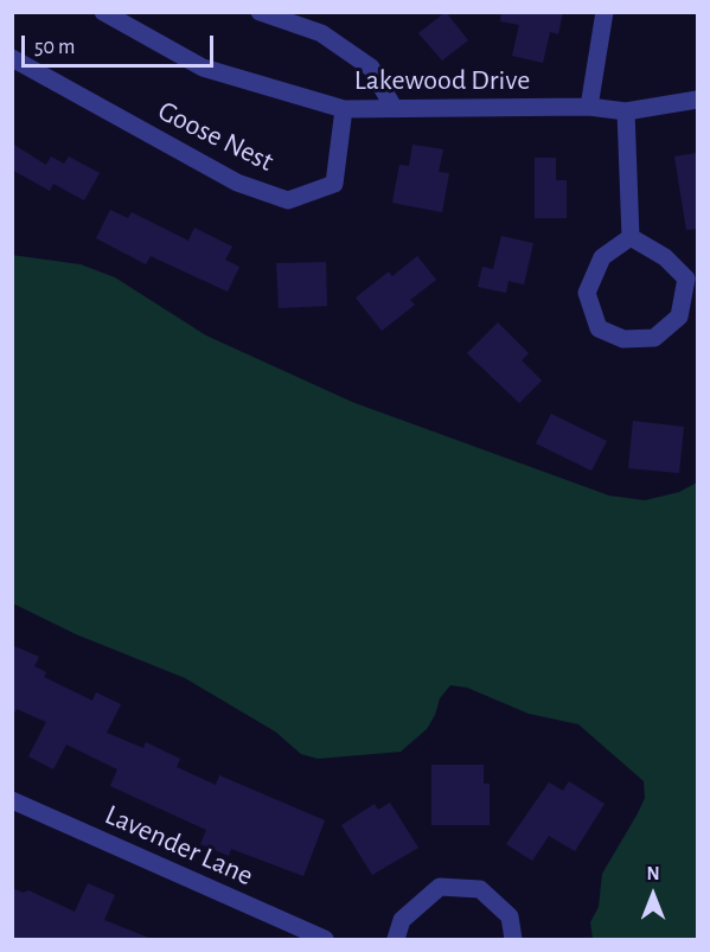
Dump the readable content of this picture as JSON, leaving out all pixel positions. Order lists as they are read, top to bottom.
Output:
{
  "streets": {
    "street": ["Lakewood Drive", "Goose Nest", "Lavender Lane"]
  },
  "crossings": [
    ["Lakewood Drive", "Goose Nest"]
  ],
  "scale_bar": "50 m",
  "north": "top"
}
